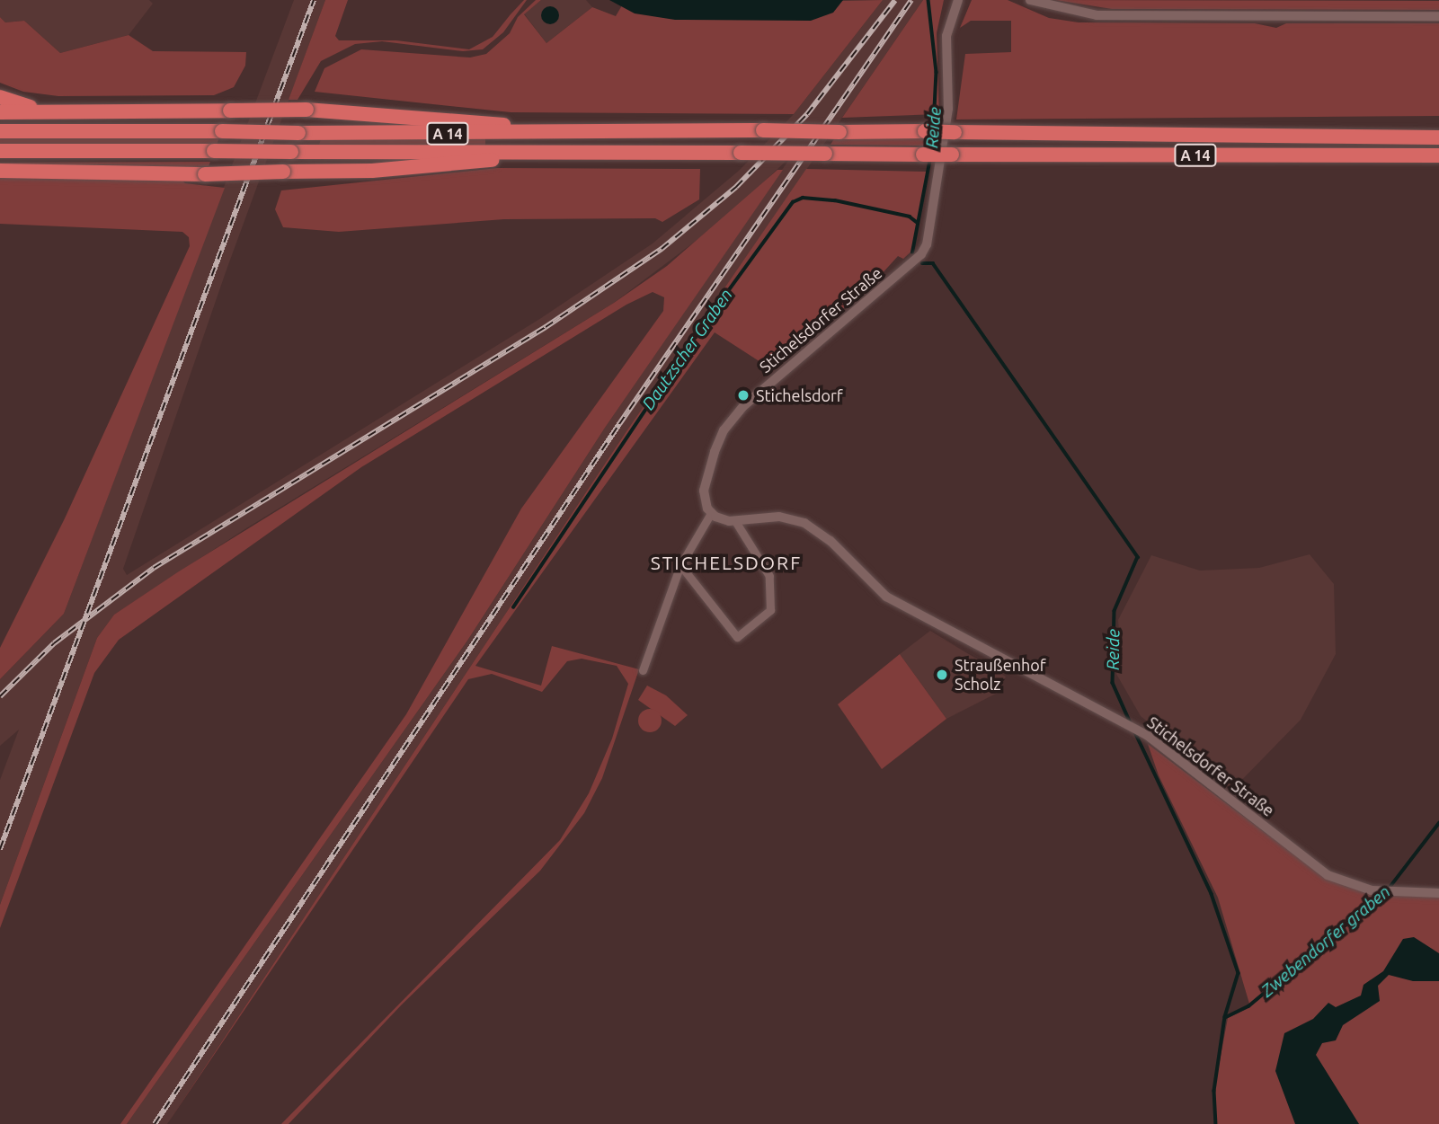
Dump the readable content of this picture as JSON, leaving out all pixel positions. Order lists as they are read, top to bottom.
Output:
{
  "streets": {
    "highway": ["A 14"],
    "street": ["Stichelsdorfer Straße"]
  },
  "districts": ["STICHELSDORF"],
  "water": ["Reide", "Dautzscher Graben", "Zwebendorfer graben"],
  "places": ["Stichelsdorf", "Straußenhof Scholz"]
}
